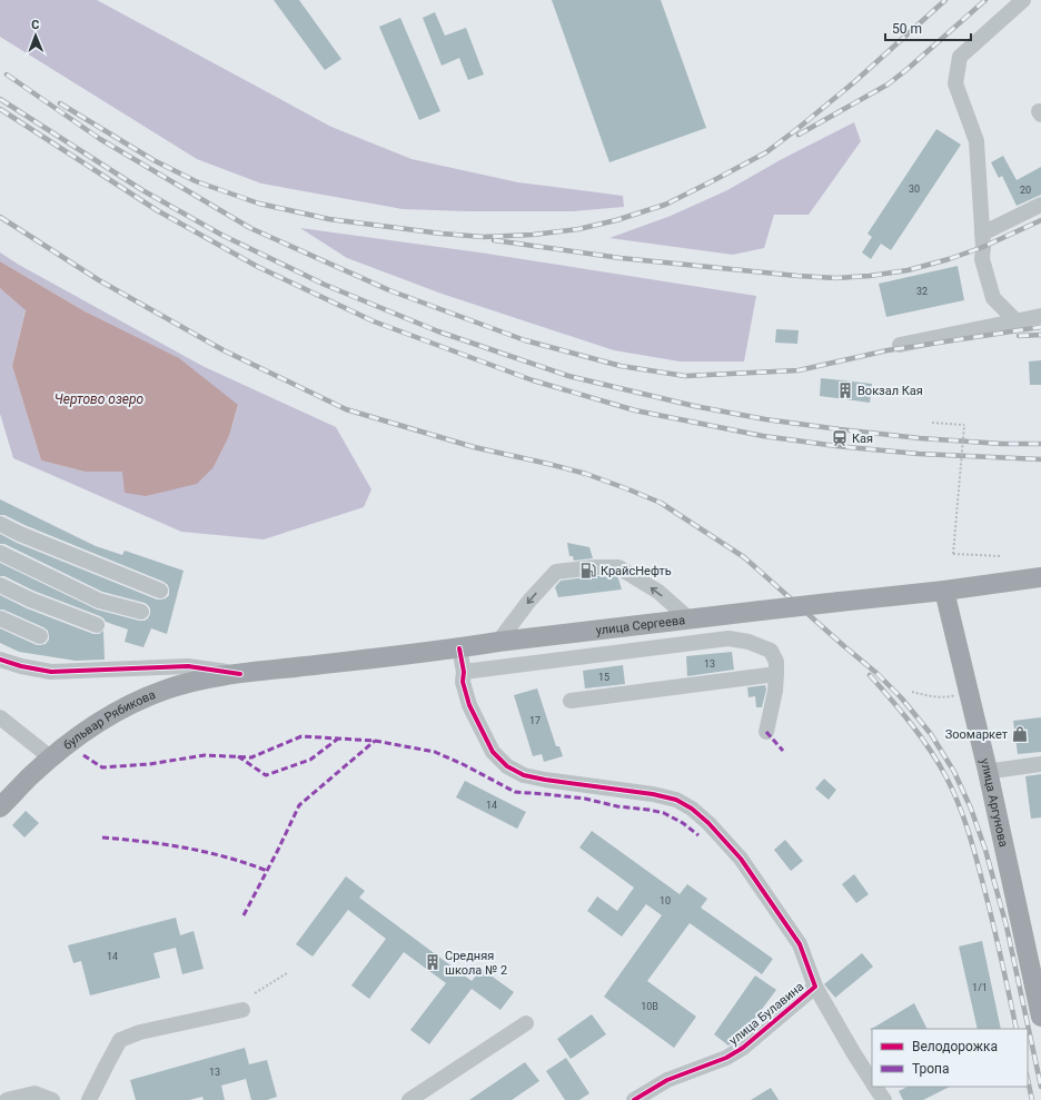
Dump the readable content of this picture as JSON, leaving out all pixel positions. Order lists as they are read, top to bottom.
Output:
{
  "streets": {
    "main road": ["улица Сергеева", "бульвар Рябикова", "улица Аргунова"],
    "street": ["улица Булавина"]
  },
  "crossings": [
    ["улица Сергеева", "бульвар Рябикова"],
    ["улица Сергеева", "улица Аргунова"]
  ],
  "water": ["Чертово озеро"],
  "places": {
    "building": ["Вокзал Кая", "Средняя школа № 2"],
    "station": ["Кая"],
    "fuel station": ["КрайсНефть"],
    "shop": ["Зоомаркет"]
  },
  "house_numbers": [
    "30",
    "20",
    "32",
    "13",
    "15",
    "17",
    "14",
    "10",
    "14",
    "1/1",
    "10В",
    "13"
  ],
  "legend": ["Велодорожка", "Тропа"],
  "scale_bar": "50 m",
  "north": "top"
}
